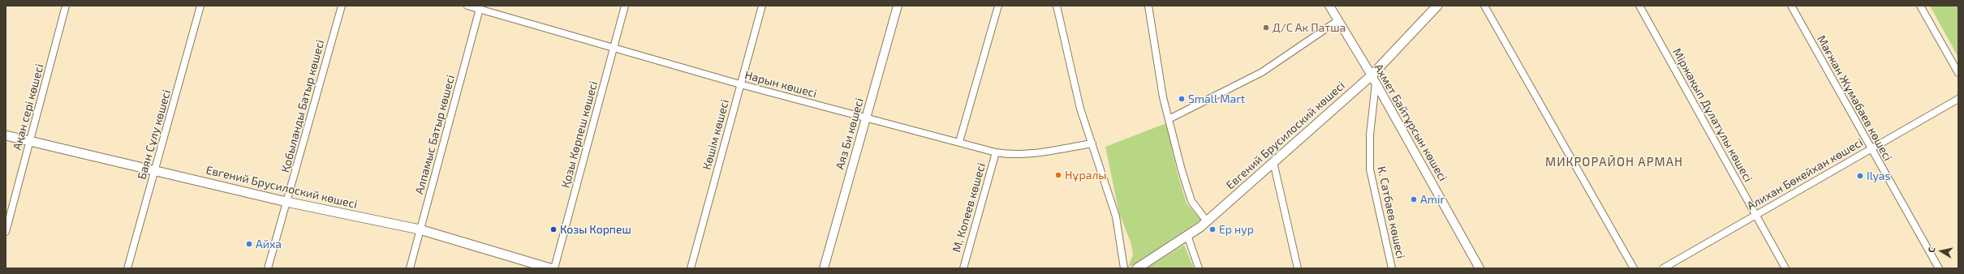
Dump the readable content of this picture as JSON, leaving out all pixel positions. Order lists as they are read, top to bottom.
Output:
{
  "streets": {
    "main road": ["Евгений Брусилоский көшесі"],
    "street": [
      "Нарын көшесі",
      "Мағжан Жұмабаев көшесі",
      "Қобыланды Батыр көшесі",
      "Ақан сері көшесі",
      "Міржақып Дұлатұлы көшесі",
      "Ахмет Байтұрсын көшесі",
      "Аяз Би көшесі",
      "Баян Сұлу көшесі",
      "Алпамыс Батыр көшесі",
      "Қозы Көрпеш көшесі",
      "Көшім көшесі",
      "Алихан Бөкейхан көшесі",
      "М. Копеев көшесі",
      "К. Сатбаев көшесі"
    ]
  },
  "crossings": [
    ["Нарын көшесі", "Аяз Би көшесі"],
    ["Нарын көшесі", "Алпамыс Батыр көшесі"],
    ["Нарын көшесі", "Қозы Көрпеш көшесі"],
    ["Нарын көшесі", "Көшім көшесі"],
    ["Нарын көшесі", "М. Копеев көшесі"],
    ["Мағжан Жұмабаев көшесі", "Алихан Бөкейхан көшесі"],
    ["Қобыланды Батыр көшесі", "Евгений Брусилоский көшесі"],
    ["Ақан сері көшесі", "Евгений Брусилоский көшесі"],
    ["Міржақып Дұлатұлы көшесі", "Алихан Бөкейхан көшесі"],
    ["Ахмет Байтұрсын көшесі", "Евгений Брусилоский көшесі"],
    ["Ахмет Байтұрсын көшесі", "К. Сатбаев көшесі"],
    ["Баян Сұлу көшесі", "Евгений Брусилоский көшесі"],
    ["Алпамыс Батыр көшесі", "Евгений Брусилоский көшесі"],
    ["Евгений Брусилоский көшесі", "К. Сатбаев көшесі"]
  ],
  "districts": ["МИКРОРАЙОН АРМАН"],
  "places": [
    "Д/С Ак Патша",
    "Small Mart",
    "Нұралы",
    "Ilyas",
    "Amir",
    "Козы Корпеш",
    "Ер нур",
    "Айха"
  ],
  "north": "left"
}
